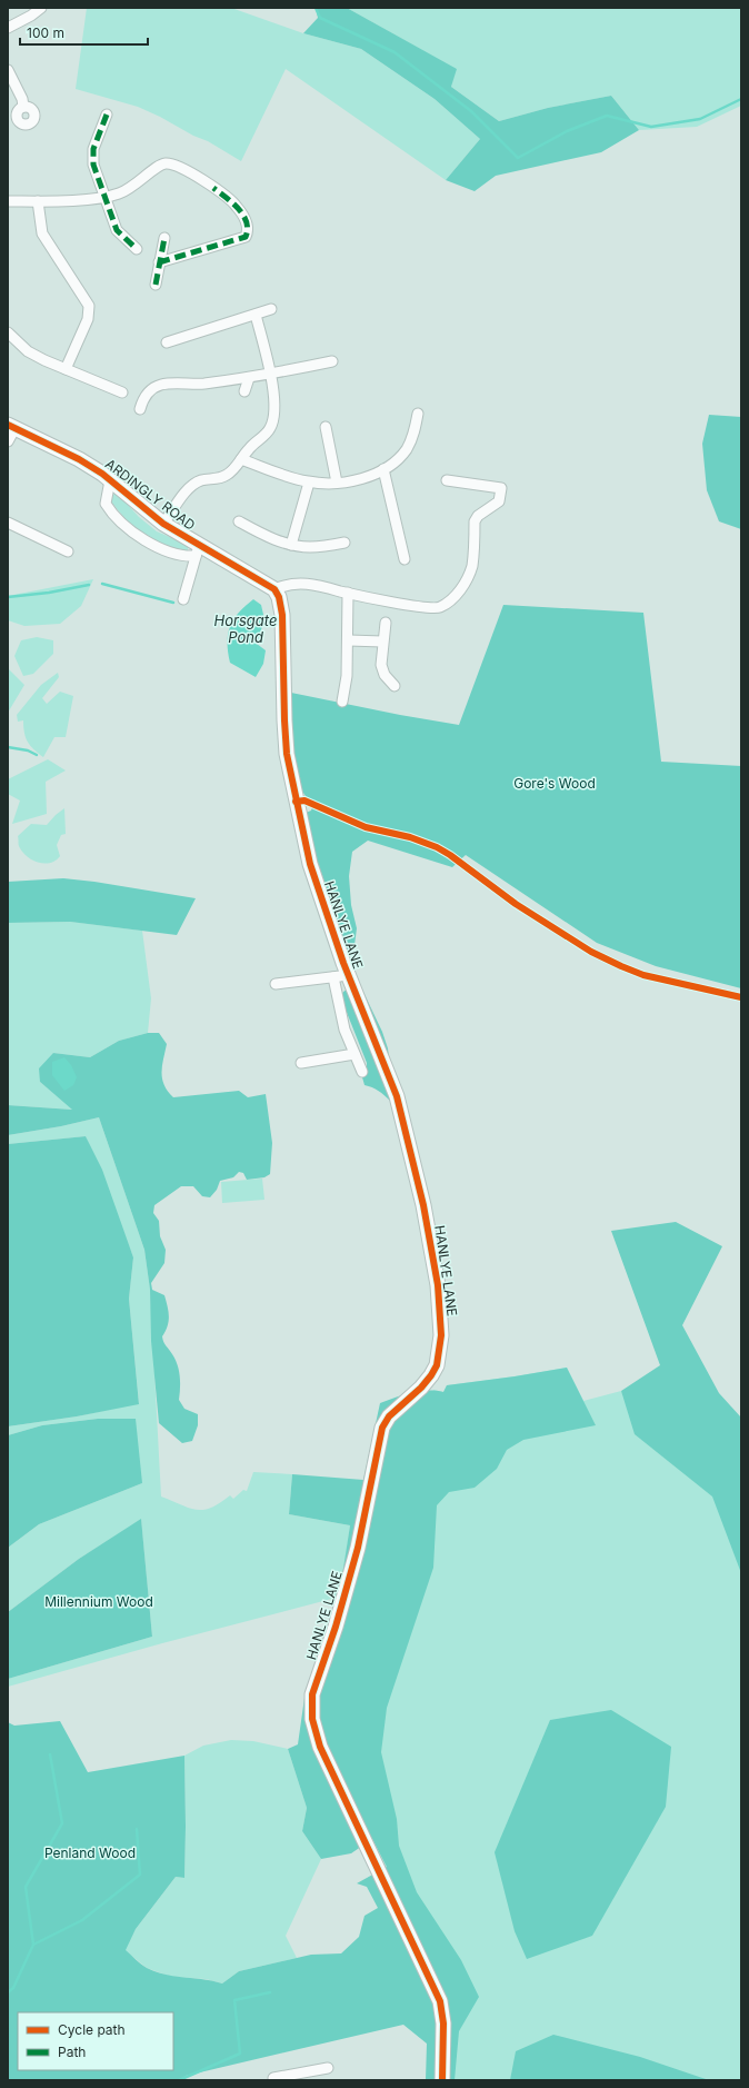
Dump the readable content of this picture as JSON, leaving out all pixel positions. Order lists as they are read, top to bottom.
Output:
{
  "streets": {
    "street": ["ARDINGLY ROAD", "HANLYE LANE"]
  },
  "crossings": [
    ["ARDINGLY ROAD", "HANLYE LANE"]
  ],
  "water": ["Horsgate Pond"],
  "parks": ["Gore's Wood", "Millennium Wood", "Penland Wood"],
  "legend": ["Cycle path", "Path"],
  "scale_bar": "100 m"
}
